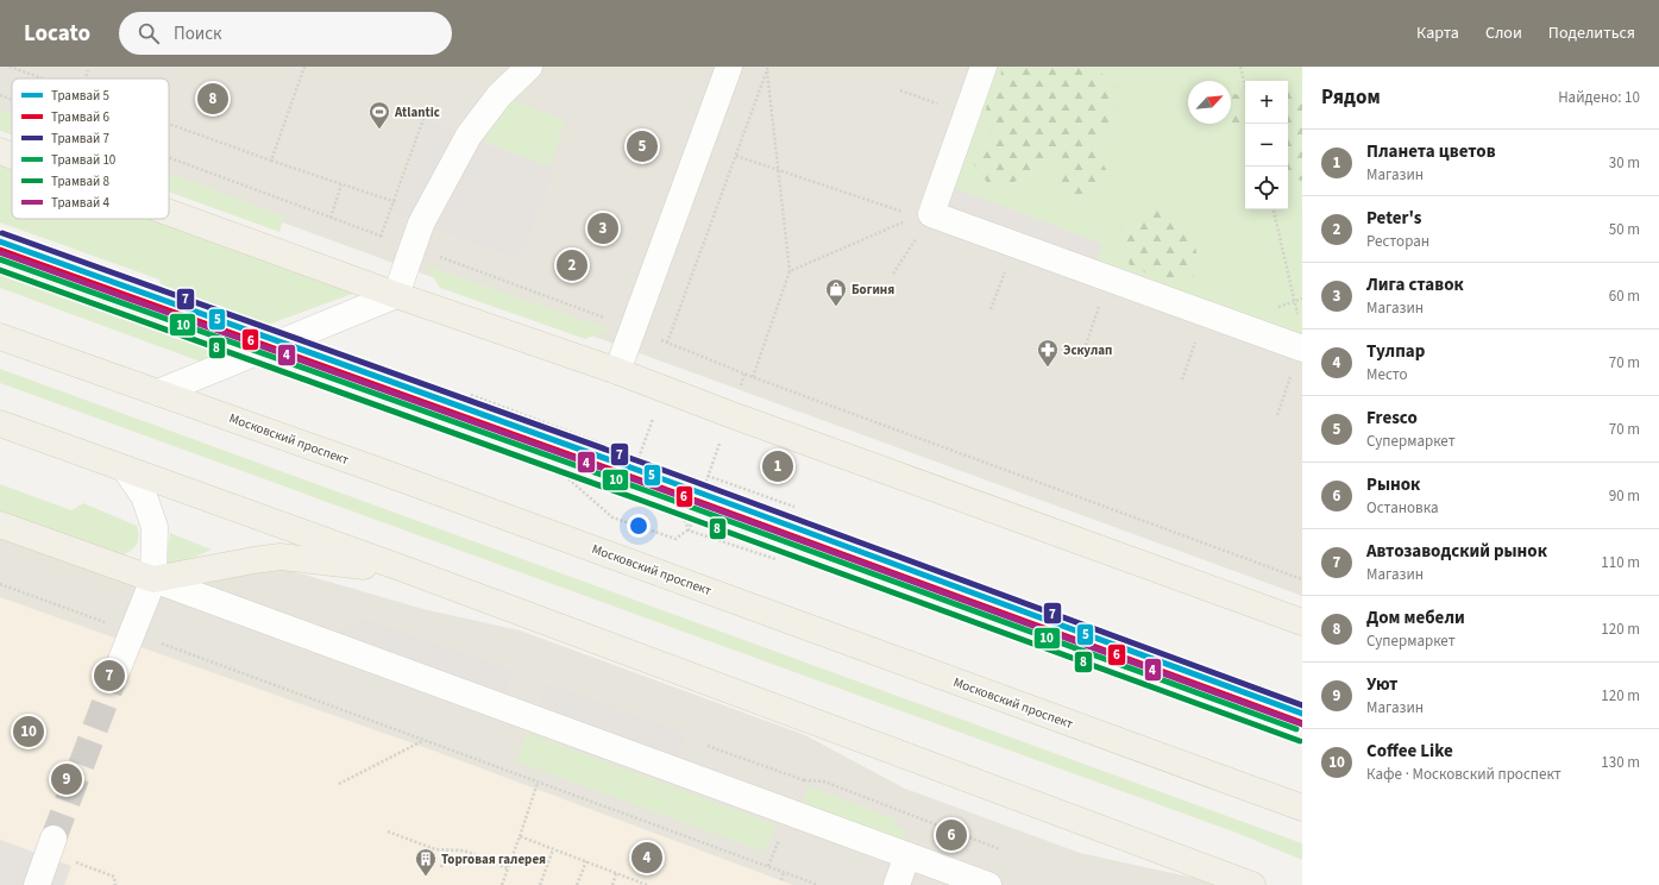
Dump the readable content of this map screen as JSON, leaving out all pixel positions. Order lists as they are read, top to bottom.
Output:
{
  "streets": {
    "main road": ["Московский проспект"]
  },
  "places": {
    "sports": ["Atlantic"],
    "shop": ["Богиня"],
    "pharmacy": ["Эскулап"],
    "building": ["Торговая галерея"]
  },
  "lines": [
    "tram line 7",
    "tram line 5",
    "tram line 6",
    "tram line 4",
    "tram line 10",
    "tram line 8"
  ],
  "legend": [
    "Трамвай 5",
    "Трамвай 6",
    "Трамвай 7",
    "Трамвай 10",
    "Трамвай 8",
    "Трамвай 4"
  ],
  "north": "top right",
  "page": {
    "header": "Locato",
    "search": "Поиск",
    "nav": ["Карта", "Слои", "Поделиться"],
    "heading": ["Рядом", "Найдено: 10"],
    "map_buttons": ["+", "−"],
    "pins": [
      "8",
      "5",
      "3",
      "2",
      "1",
      "7",
      "10",
      "9",
      "6",
      "4"
    ],
    "list": [
      {
        "mark": "1",
        "name": "Планета цветов",
        "note": "Магазин",
        "value": "30 m"
      },
      {
        "mark": "2",
        "name": "Peter's",
        "note": "Ресторан",
        "value": "50 m"
      },
      {
        "mark": "3",
        "name": "Лига ставок",
        "note": "Магазин",
        "value": "60 m"
      },
      {
        "mark": "4",
        "name": "Тулпар",
        "note": "Место",
        "value": "70 m"
      },
      {
        "mark": "5",
        "name": "Fresco",
        "note": "Супермаркет",
        "value": "70 m"
      },
      {
        "mark": "6",
        "name": "Рынок",
        "note": "Остановка",
        "value": "90 m"
      },
      {
        "mark": "7",
        "name": "Автозаводский рынок",
        "note": "Магазин",
        "value": "110 m"
      },
      {
        "mark": "8",
        "name": "Дом мебели",
        "note": "Супермаркет",
        "value": "120 m"
      },
      {
        "mark": "9",
        "name": "Уют",
        "note": "Магазин",
        "value": "120 m"
      },
      {
        "mark": "10",
        "name": "Coffee Like",
        "note": "Кафе · Московский проспект",
        "value": "130 m"
      }
    ]
  }
}
